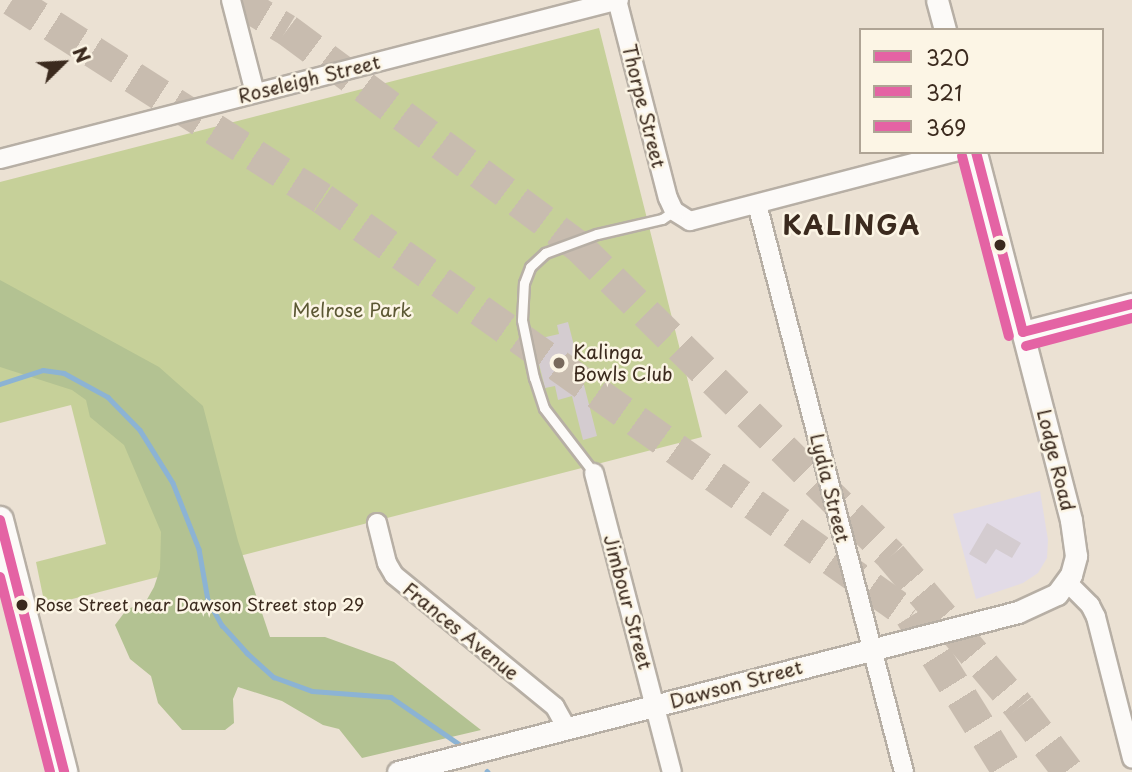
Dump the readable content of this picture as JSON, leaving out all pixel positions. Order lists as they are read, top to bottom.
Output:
{
  "streets": {
    "street": [
      "Roseleigh Street",
      "Thorpe Street",
      "Lodge Road",
      "Lydia Street",
      "Jimbour Street",
      "Frances Avenue",
      "Dawson Street"
    ]
  },
  "crossings": [
    ["Roseleigh Street", "Thorpe Street"],
    ["Lodge Road", "Dawson Street"],
    ["Lydia Street", "Dawson Street"],
    ["Jimbour Street", "Dawson Street"],
    ["Frances Avenue", "Dawson Street"]
  ],
  "districts": ["KALINGA"],
  "parks": ["Melrose Park"],
  "places": ["Kalinga Bowls Club", "Rose Street near Dawson Street stop 29"],
  "lines": ["transit line 320", "transit line 321", "transit line 369"],
  "legend": ["320", "321", "369"],
  "north": "top right"
}
